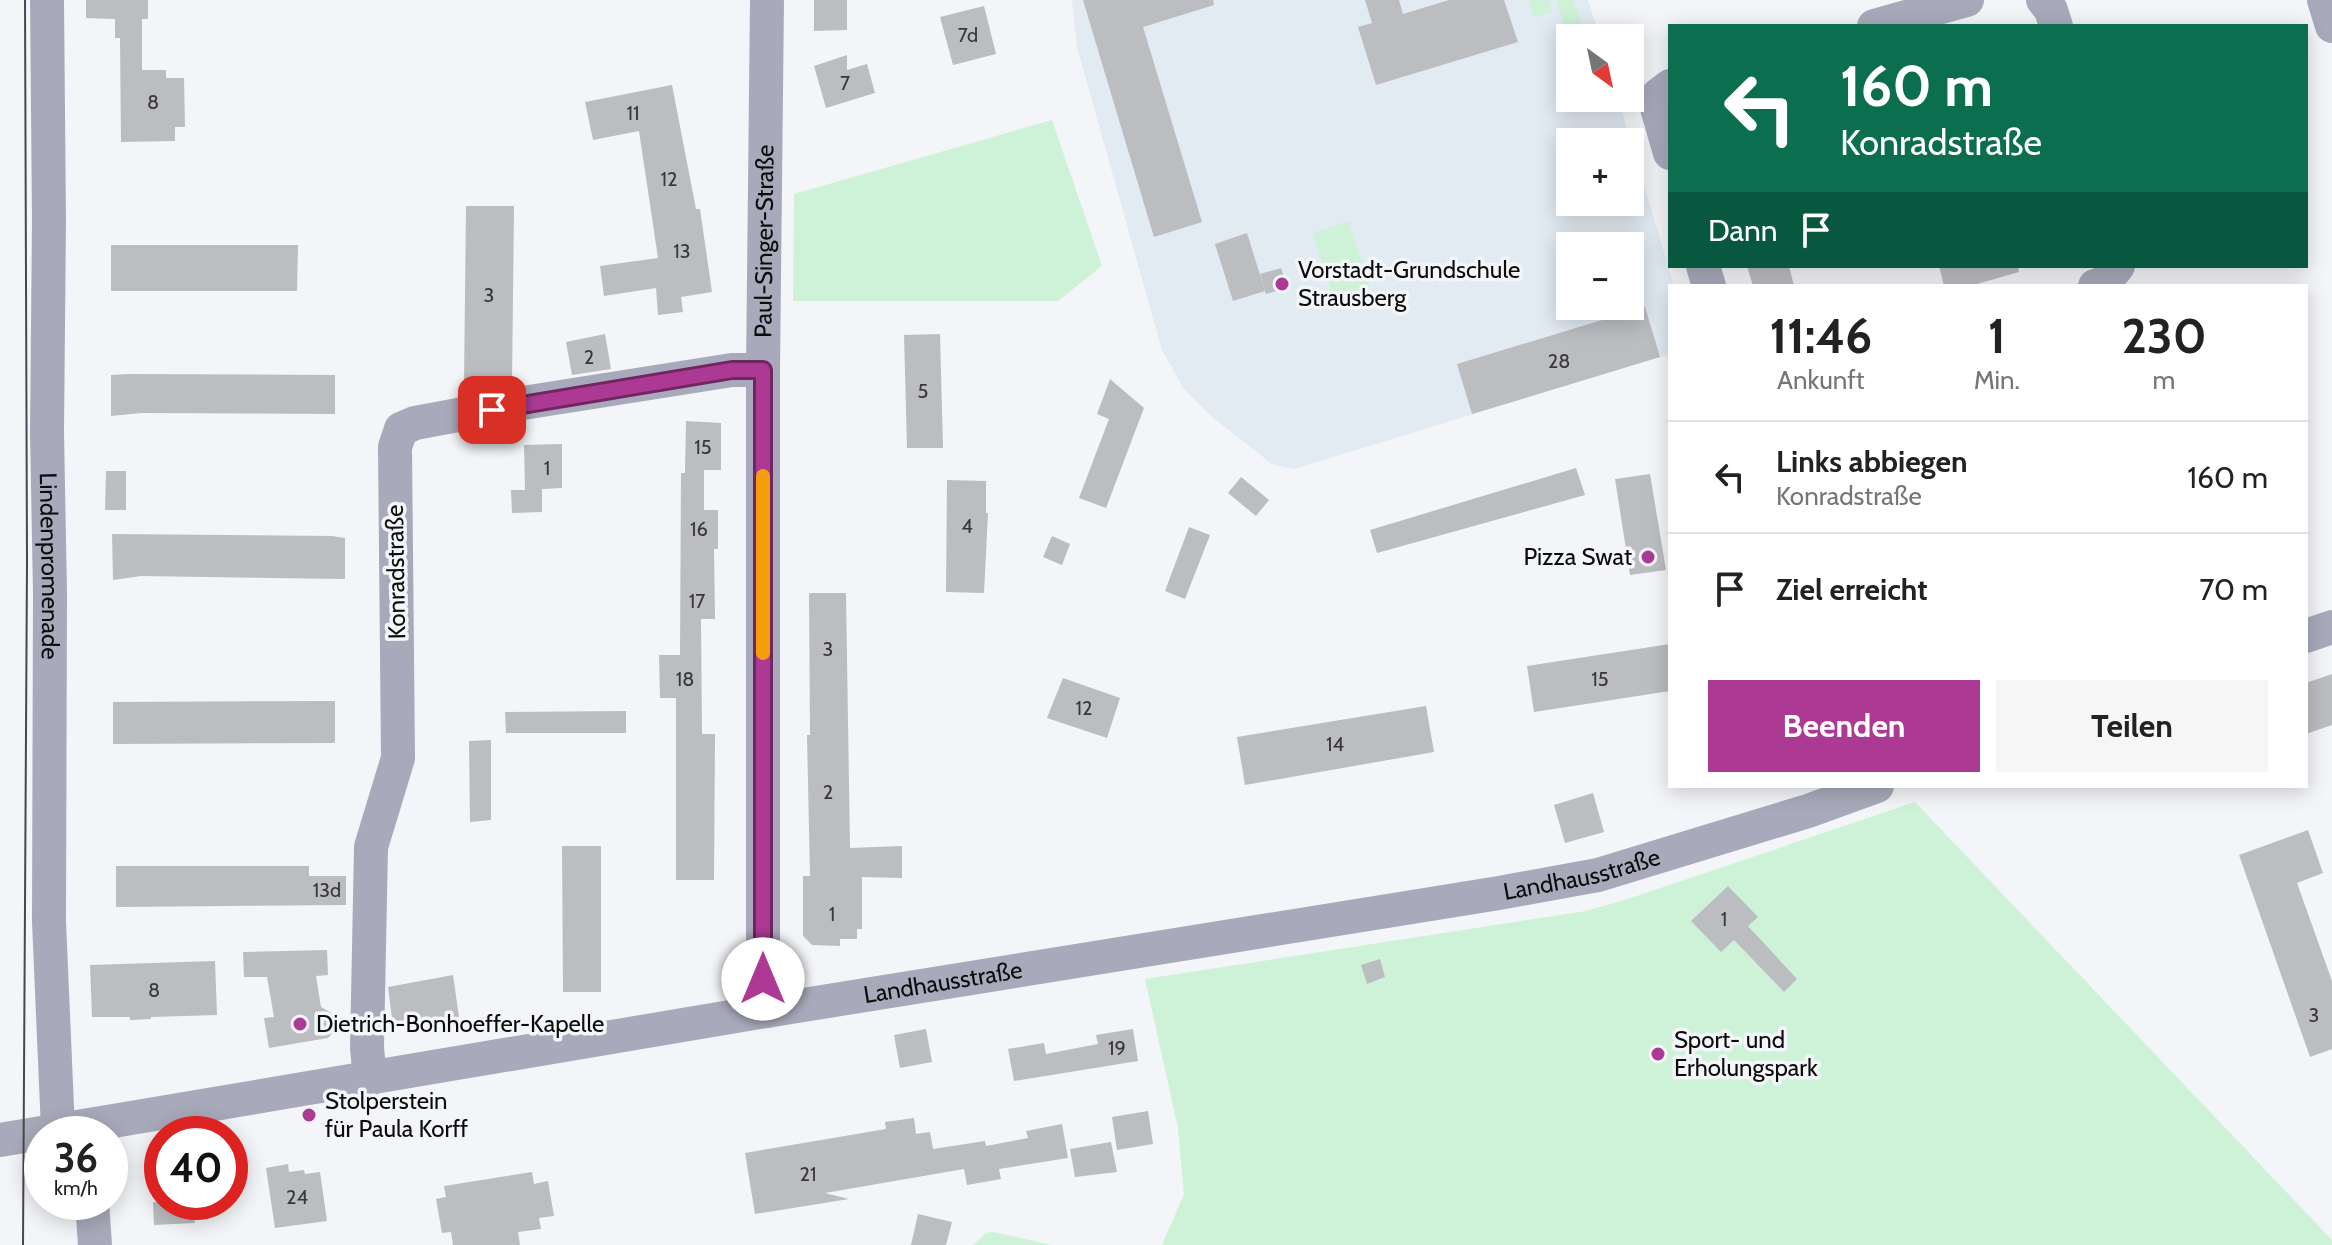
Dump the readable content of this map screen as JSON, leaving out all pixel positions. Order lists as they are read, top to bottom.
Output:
{
  "streets": {
    "street": [
      "Paul-Singer-Straße",
      "Lindenpromenade",
      "Konradstraße",
      "Landhausstraße"
    ]
  },
  "crossings": [
    ["Paul-Singer-Straße", "Konradstraße"],
    ["Paul-Singer-Straße", "Landhausstraße"],
    ["Konradstraße", "Landhausstraße"]
  ],
  "places": [
    "Vorstadt-Grundschule Strausberg",
    "Pizza Swat",
    "Dietrich-Bonhoeffer-Kapelle",
    "Sport- und Erholungspark",
    "Stolperstein für Paula Korff"
  ],
  "house_numbers": [
    "7d",
    "7",
    "8",
    "11",
    "12",
    "13",
    "3",
    "2",
    "28",
    "5",
    "15",
    "1",
    "4",
    "16",
    "17",
    "3",
    "18",
    "15",
    "12",
    "14",
    "2",
    "13d",
    "1",
    "1",
    "8",
    "3",
    "19",
    "21",
    "24"
  ],
  "north": "bottom right",
  "page": {
    "map_buttons": ["+", "−"],
    "turn": ["160 m", "Konradstraße"],
    "then": "Dann",
    "eta": [
      "11:46",
      "Ankunft",
      "1",
      "Min.",
      "230",
      "m"
    ],
    "list": [
      {
        "name": "Links abbiegen",
        "note": "Konradstraße",
        "value": "160 m"
      },
      {
        "name": "Ziel erreicht",
        "value": "70 m"
      }
    ],
    "buttons": ["Beenden", "Teilen"],
    "speed": "36 km/h",
    "limit": "40"
  }
}
